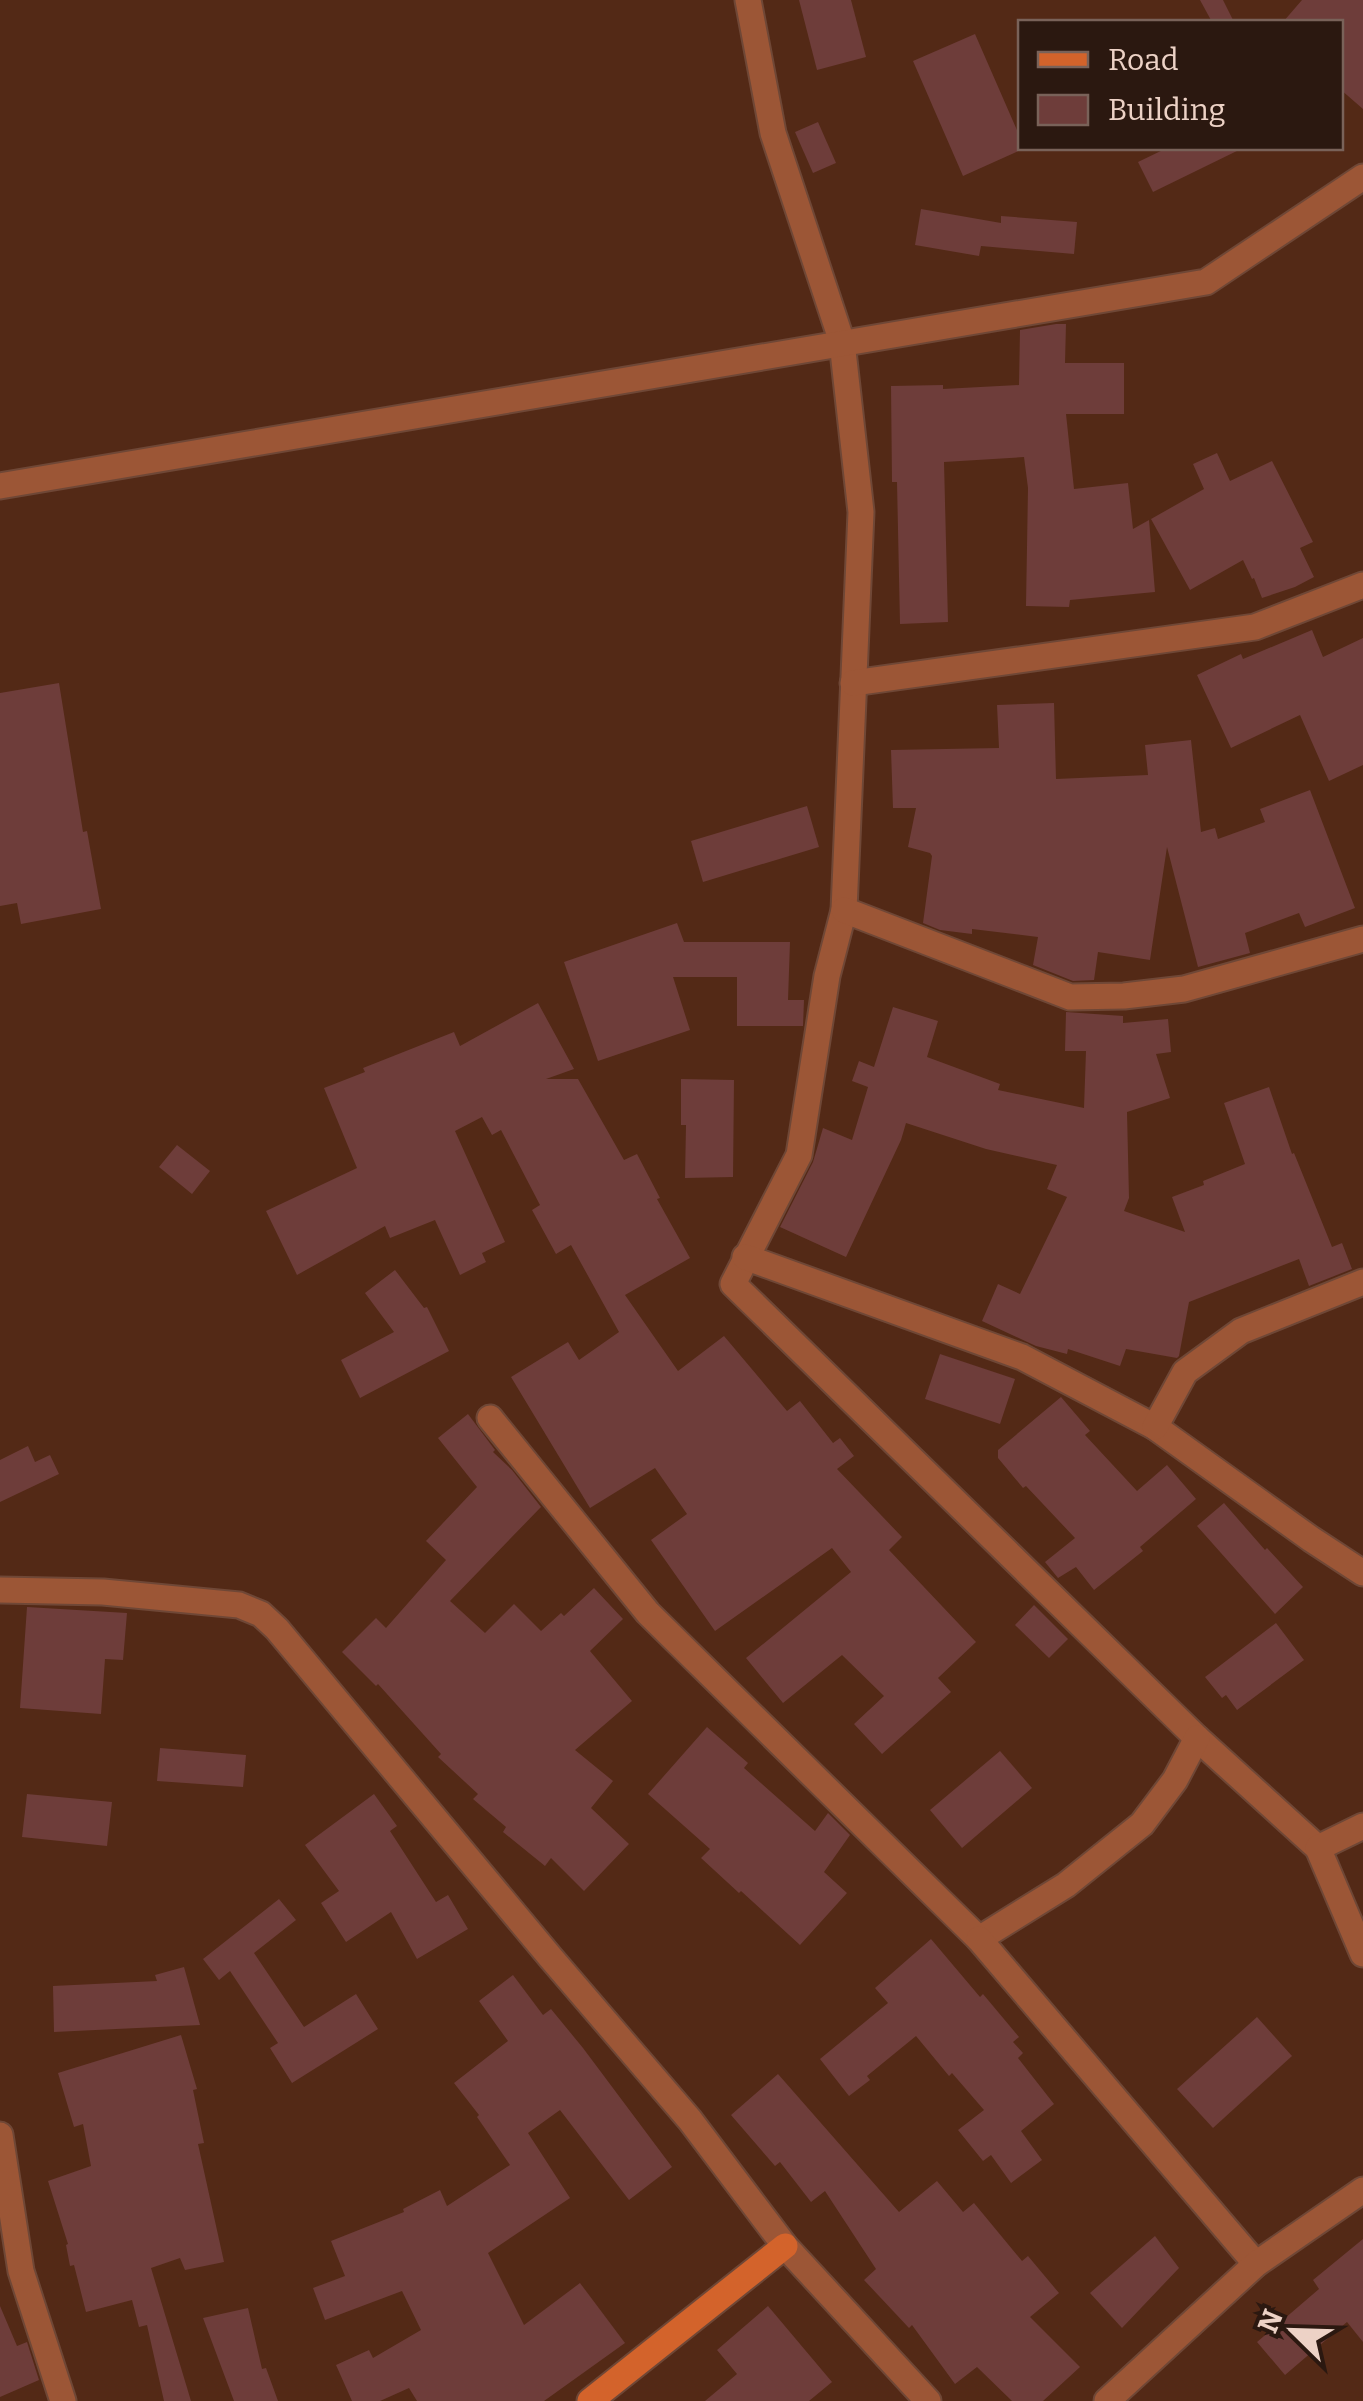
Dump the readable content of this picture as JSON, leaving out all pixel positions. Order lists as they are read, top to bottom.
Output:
{
  "legend": ["Road", "Building"],
  "north": "top left"
}
